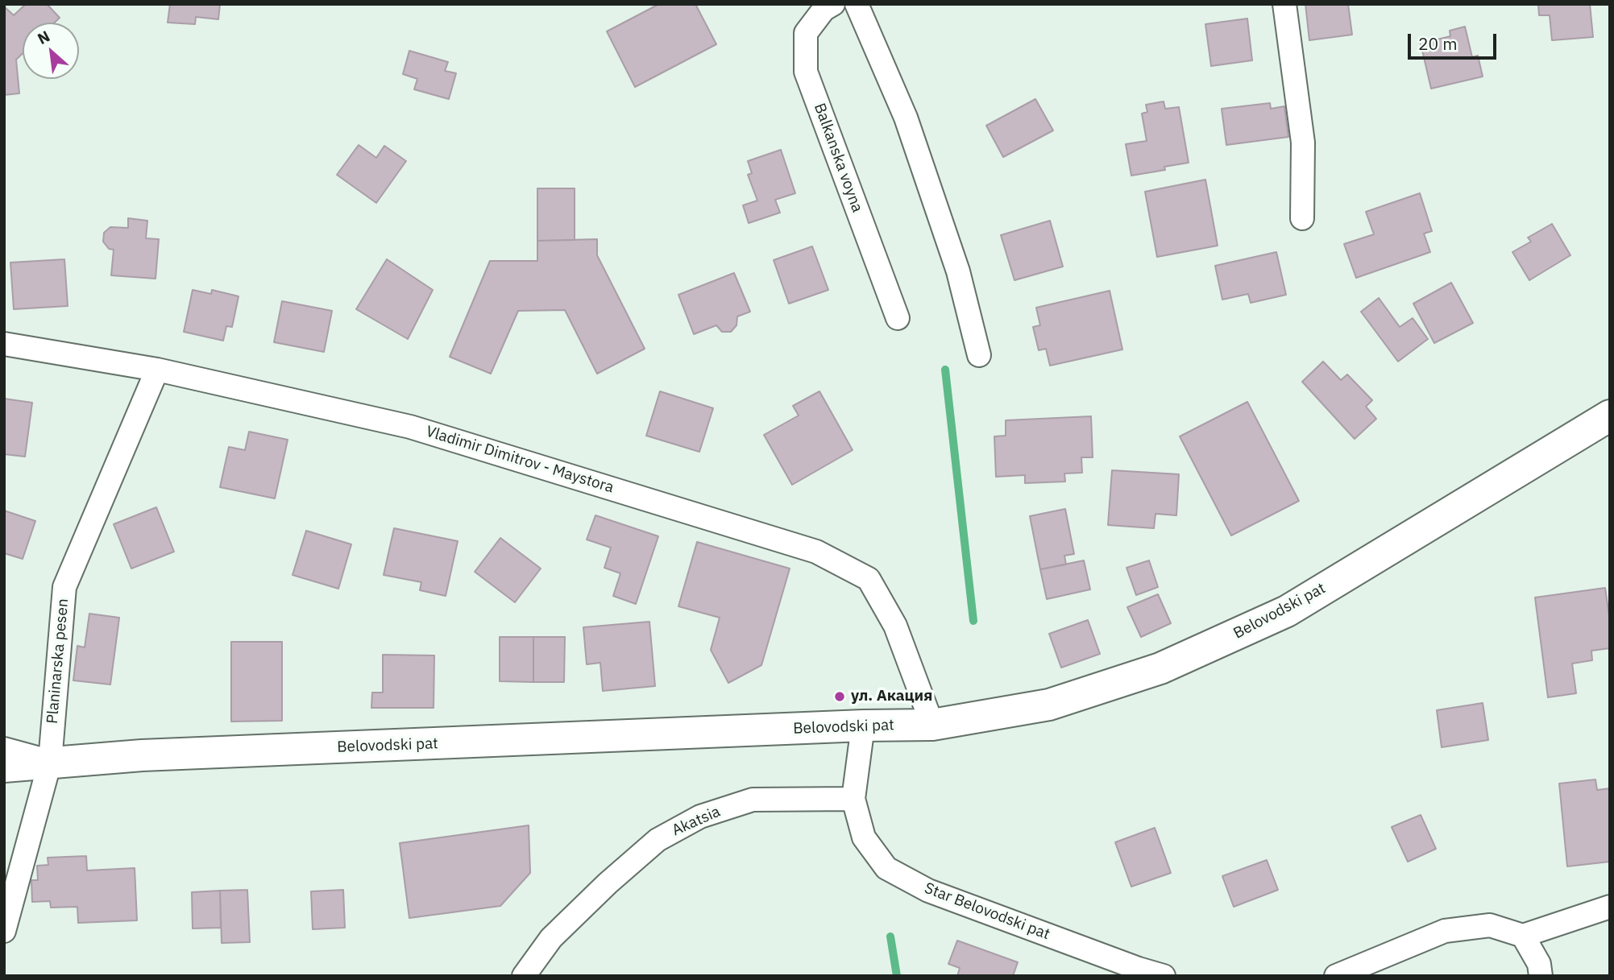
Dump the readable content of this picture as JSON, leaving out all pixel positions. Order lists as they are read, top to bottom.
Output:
{
  "streets": {
    "street": [
      "Balkanska voyna",
      "Vladimir Dimitrov - Maystora",
      "Belovodski pat",
      "Planinarska pesen",
      "Akatsia",
      "Star Belovodski pat"
    ]
  },
  "crossings": [
    ["Vladimir Dimitrov - Maystora", "Belovodski pat"],
    ["Vladimir Dimitrov - Maystora", "Planinarska pesen"],
    ["Belovodski pat", "Planinarska pesen"],
    ["Akatsia", "Star Belovodski pat"]
  ],
  "places": ["ул. Акация"],
  "scale_bar": "20 m",
  "north": "top left"
}
